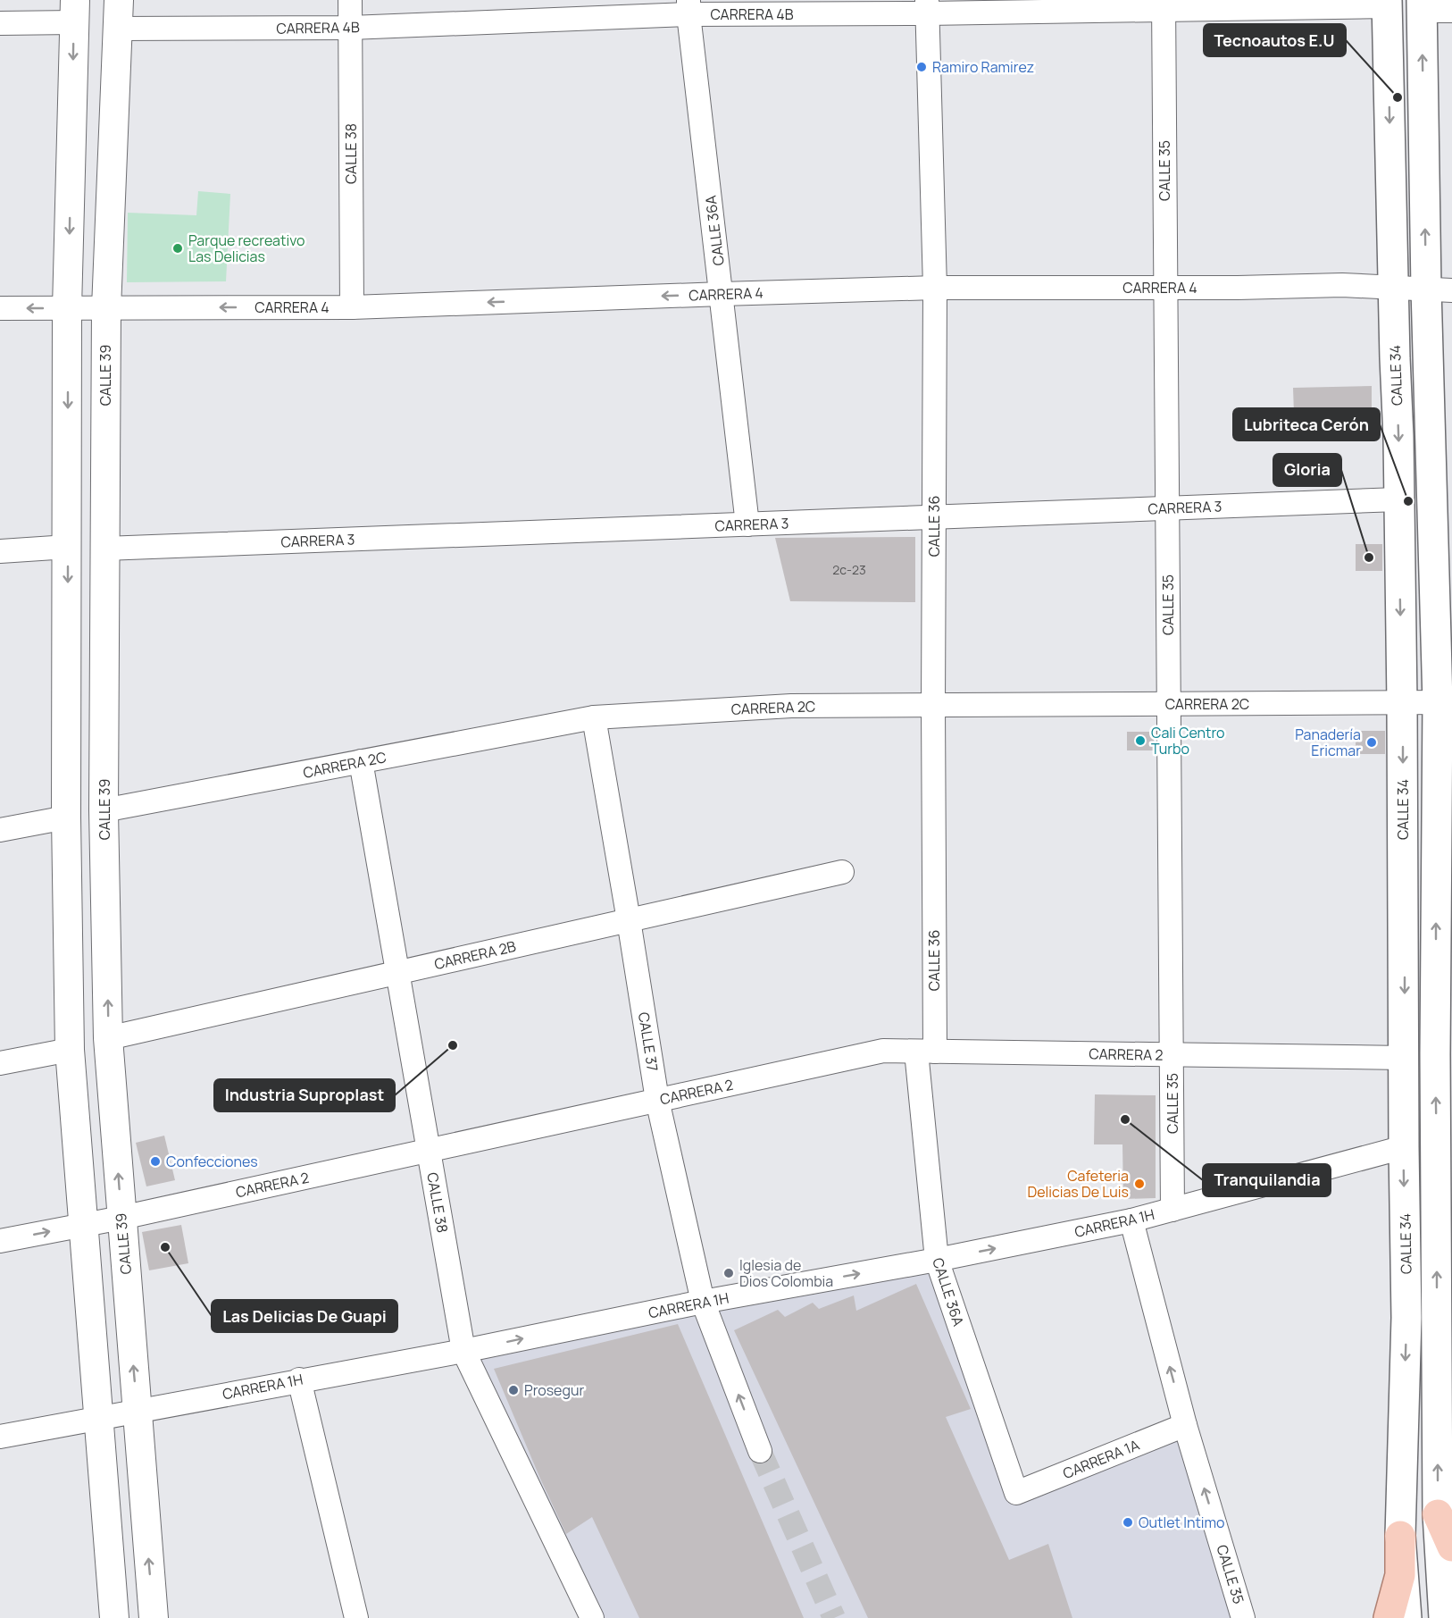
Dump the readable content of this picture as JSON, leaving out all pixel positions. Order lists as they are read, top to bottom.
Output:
{
  "streets": {
    "main road": ["CALLE 34"],
    "street": [
      "CARRERA 4B",
      "CALLE 38",
      "CALLE 35",
      "CALLE 36A",
      "CARRERA 4",
      "CALLE 39",
      "CARRERA 3",
      "CALLE 36",
      "CARRERA 2C",
      "CARRERA 2B",
      "CALLE 37",
      "CARRERA 2",
      "CARRERA 1H",
      "CARRERA 1A"
    ]
  },
  "crossings": [
    ["CARRERA 4B", "CALLE 38"],
    ["CARRERA 4B", "CALLE 35"],
    ["CARRERA 4B", "CALLE 36A"],
    ["CARRERA 4B", "CALLE 39"],
    ["CARRERA 4B", "CALLE 34"],
    ["CARRERA 4B", "CALLE 36"],
    ["CALLE 38", "CARRERA 4"],
    ["CALLE 38", "CARRERA 2C"],
    ["CALLE 38", "CARRERA 2B"],
    ["CALLE 38", "CARRERA 2"],
    ["CALLE 38", "CARRERA 1H"],
    ["CALLE 35", "CARRERA 4"],
    ["CALLE 35", "CARRERA 3"],
    ["CALLE 35", "CARRERA 2C"],
    ["CALLE 35", "CARRERA 2"],
    ["CALLE 35", "CARRERA 1H"],
    ["CALLE 35", "CARRERA 1A"],
    ["CALLE 36A", "CARRERA 4"],
    ["CALLE 36A", "CARRERA 3"],
    ["CALLE 36A", "CALLE 36"],
    ["CALLE 36A", "CARRERA 2"],
    ["CALLE 36A", "CARRERA 1H"],
    ["CALLE 36A", "CARRERA 1A"],
    ["CARRERA 4", "CALLE 39"],
    ["CARRERA 4", "CALLE 34"],
    ["CARRERA 4", "CALLE 36"],
    ["CALLE 39", "CARRERA 3"],
    ["CALLE 39", "CARRERA 2C"],
    ["CALLE 39", "CARRERA 2B"],
    ["CALLE 39", "CARRERA 2"],
    ["CALLE 39", "CARRERA 1H"],
    ["CALLE 34", "CARRERA 3"],
    ["CALLE 34", "CARRERA 2C"],
    ["CALLE 34", "CARRERA 2"],
    ["CALLE 34", "CARRERA 1H"],
    ["CARRERA 3", "CALLE 36"],
    ["CALLE 36", "CARRERA 2C"],
    ["CALLE 36", "CARRERA 2"],
    ["CARRERA 2C", "CALLE 37"],
    ["CARRERA 2B", "CALLE 37"],
    ["CALLE 37", "CARRERA 2"],
    ["CALLE 37", "CARRERA 1H"]
  ],
  "one_way": ["CARRERA 4", "CARRERA 1H"],
  "places": [
    "Ramiro Ramirez",
    "Tecnoautos E.U",
    "Parque recreativo Las Delicias",
    "Lubriteca Cerón",
    "Gloria",
    "Cali Centro Turbo",
    "Panadería Ericmar",
    "Industria Suproplast",
    "Tranquilandia",
    "Confecciones",
    "Cafeteria Delicias De Luis",
    "Las Delicias De Guapi",
    "Iglesia de Dios Colombia",
    "Prosegur",
    "Outlet Intimo"
  ],
  "house_numbers": ["2c-23"]
}
